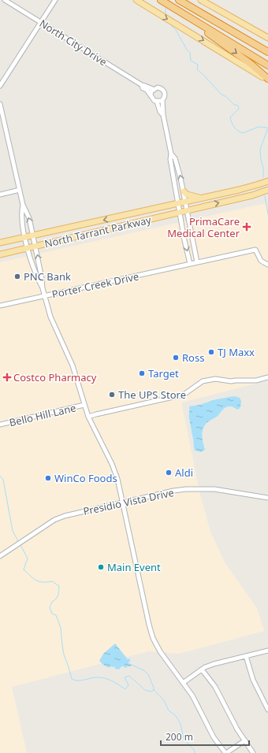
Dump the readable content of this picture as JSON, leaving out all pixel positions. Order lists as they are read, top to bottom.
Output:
{
  "streets": {
    "main road": ["North Tarrant Parkway"],
    "street": [
      "North City Drive",
      "Porter Creek Drive",
      "Bello Hill Lane",
      "Presidio Vista Drive"
    ]
  },
  "places": {
    "health": ["PrimaCare Medical Center", "Costco Pharmacy"],
    "other": [
      "PNC Bank",
      "TJ Maxx",
      "Ross",
      "Target",
      "The UPS Store",
      "Aldi",
      "WinCo Foods",
      "Main Event"
    ]
  },
  "scale_bar": "200 m"
}
